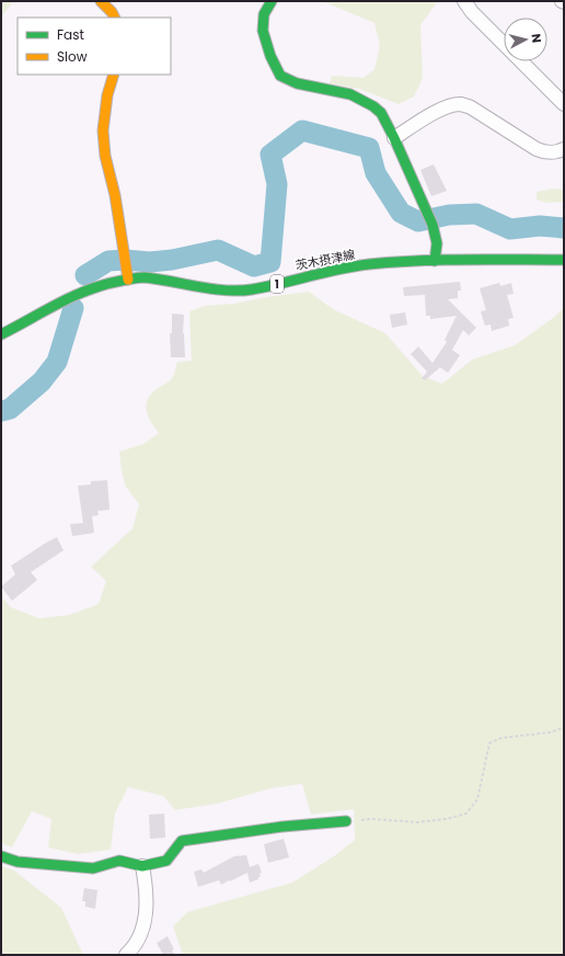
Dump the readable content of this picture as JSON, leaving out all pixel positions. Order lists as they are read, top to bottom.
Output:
{
  "streets": {
    "street": ["茨木摂津線", "1"]
  },
  "legend": ["Fast", "Slow"],
  "north": "right"
}
